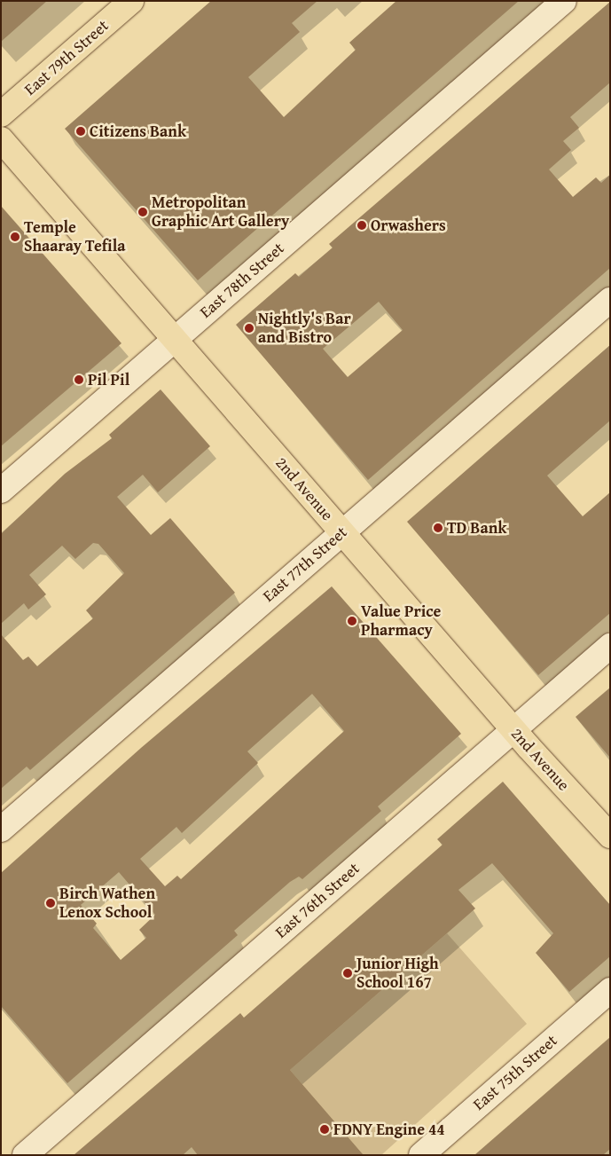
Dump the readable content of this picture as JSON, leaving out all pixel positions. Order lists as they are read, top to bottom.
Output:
{
  "streets": {
    "main road": ["East 79th Street", "2nd Avenue"],
    "street": [
      "East 78th Street",
      "East 77th Street",
      "East 76th Street",
      "East 75th Street"
    ]
  },
  "crossings": [
    ["East 78th Street", "2nd Avenue"],
    ["2nd Avenue", "East 77th Street"],
    ["2nd Avenue", "East 76th Street"]
  ],
  "places": [
    "Citizens Bank",
    "Metropolitan Graphic Art Gallery",
    "Orwashers",
    "Temple Shaaray Tefila",
    "Nightly's Bar and Bistro",
    "Pil Pil",
    "TD Bank",
    "Value Price Pharmacy",
    "Birch Wathen Lenox School",
    "Junior High School 167",
    "FDNY Engine 44"
  ]
}
